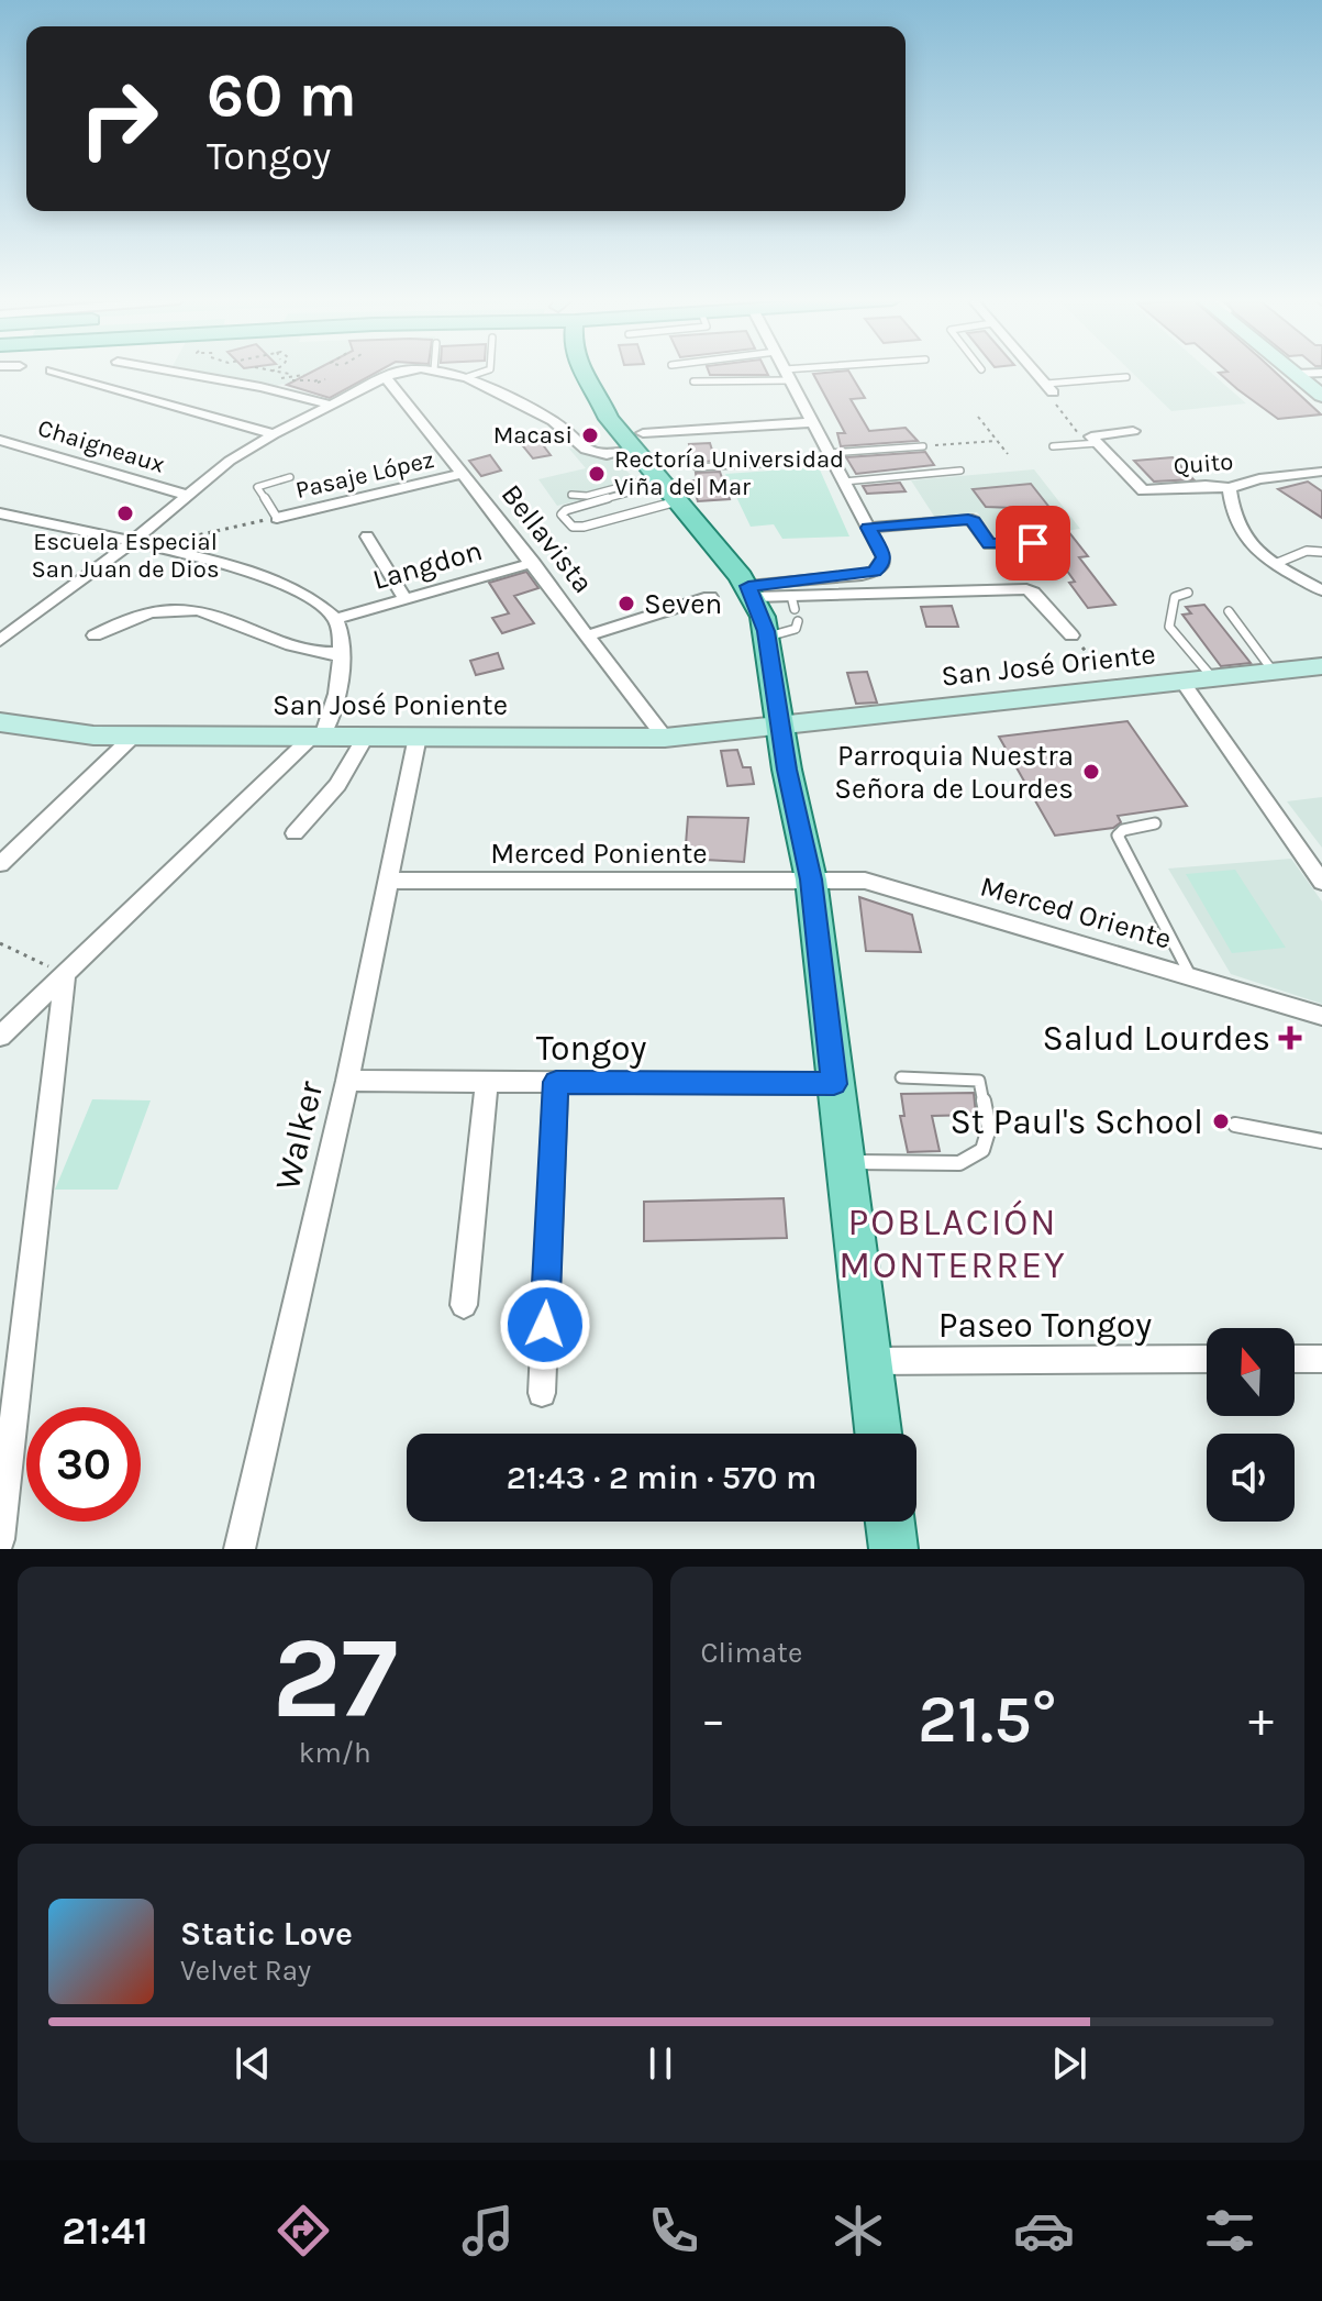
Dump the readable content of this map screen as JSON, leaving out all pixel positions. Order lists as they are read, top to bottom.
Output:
{
  "streets": {
    "street": [
      "Chaigneaux",
      "Quito",
      "Pasaje López",
      "Bellavista",
      "Langdon",
      "San José Oriente",
      "San José Poniente",
      "Merced Poniente",
      "Merced Oriente",
      "Tongoy",
      "Walker",
      "Paseo Tongoy"
    ]
  },
  "crossings": [
    ["Pasaje López", "Bellavista"],
    ["Bellavista", "Langdon"],
    ["Bellavista", "San José Poniente"],
    ["San José Oriente", "San José Poniente"],
    ["San José Poniente", "Walker"],
    ["Merced Poniente", "Merced Oriente"],
    ["Merced Poniente", "Walker"],
    ["Tongoy", "Walker"]
  ],
  "districts": ["POBLACIÓN MONTERREY"],
  "places": {
    "other": [
      "Macasi",
      "Rectoría Universidad Viña del Mar",
      "Escuela Especial San Juan de Dios",
      "Seven",
      "Parroquia Nuestra Señora de Lourdes",
      "St Paul's School"
    ],
    "health": ["Salud Lourdes"]
  },
  "north": "top",
  "page": {
    "turn": ["60 m", "Tongoy"],
    "limit": "30",
    "trip": "21:43 · 2 min · 570 m",
    "tile": [
      ["27", "km/h"],
      "Climate"
    ],
    "heat": ["−", "21.5°", "+"],
    "song": ["Static Love", "Velvet Ray"],
    "tabs": "21:41"
  }
}
